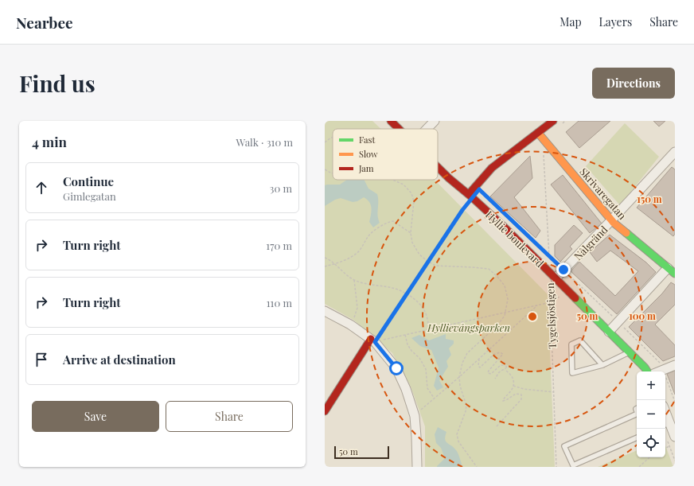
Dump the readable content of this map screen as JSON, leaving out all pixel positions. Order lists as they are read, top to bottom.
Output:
{
  "streets": {
    "street": ["Skrivaregatan", "Hyllie boulevard", "Nålgränd"],
    "path": ["Tygelsjöstigen"]
  },
  "crossings": [
    ["Skrivaregatan", "Nålgränd"],
    ["Skrivaregatan", "Tygelsjöstigen"],
    ["Hyllie boulevard", "Nålgränd"],
    ["Hyllie boulevard", "Tygelsjöstigen"],
    ["Nålgränd", "Tygelsjöstigen"]
  ],
  "parks": ["Hyllievångsparken"],
  "legend": ["Fast", "Slow", "Jam"],
  "scale_bar": "50 m",
  "page": {
    "header": "Nearbee",
    "nav": ["Map", "Layers", "Share"],
    "buttons": [
      "Directions",
      ["Save", "Share"]
    ],
    "title": "Find us",
    "heading": ["4 min", "Walk · 310 m"],
    "list": [
      ["Continue", "Gimlegatan", "30 m"],
      ["Turn right", "170 m"],
      ["Turn right", "110 m"],
      "Arrive at destination"
    ],
    "map_buttons": ["+", "−"],
    "scale": "50 m"
  },
  "rings": ["150 m", "50 m", "100 m"]
}
